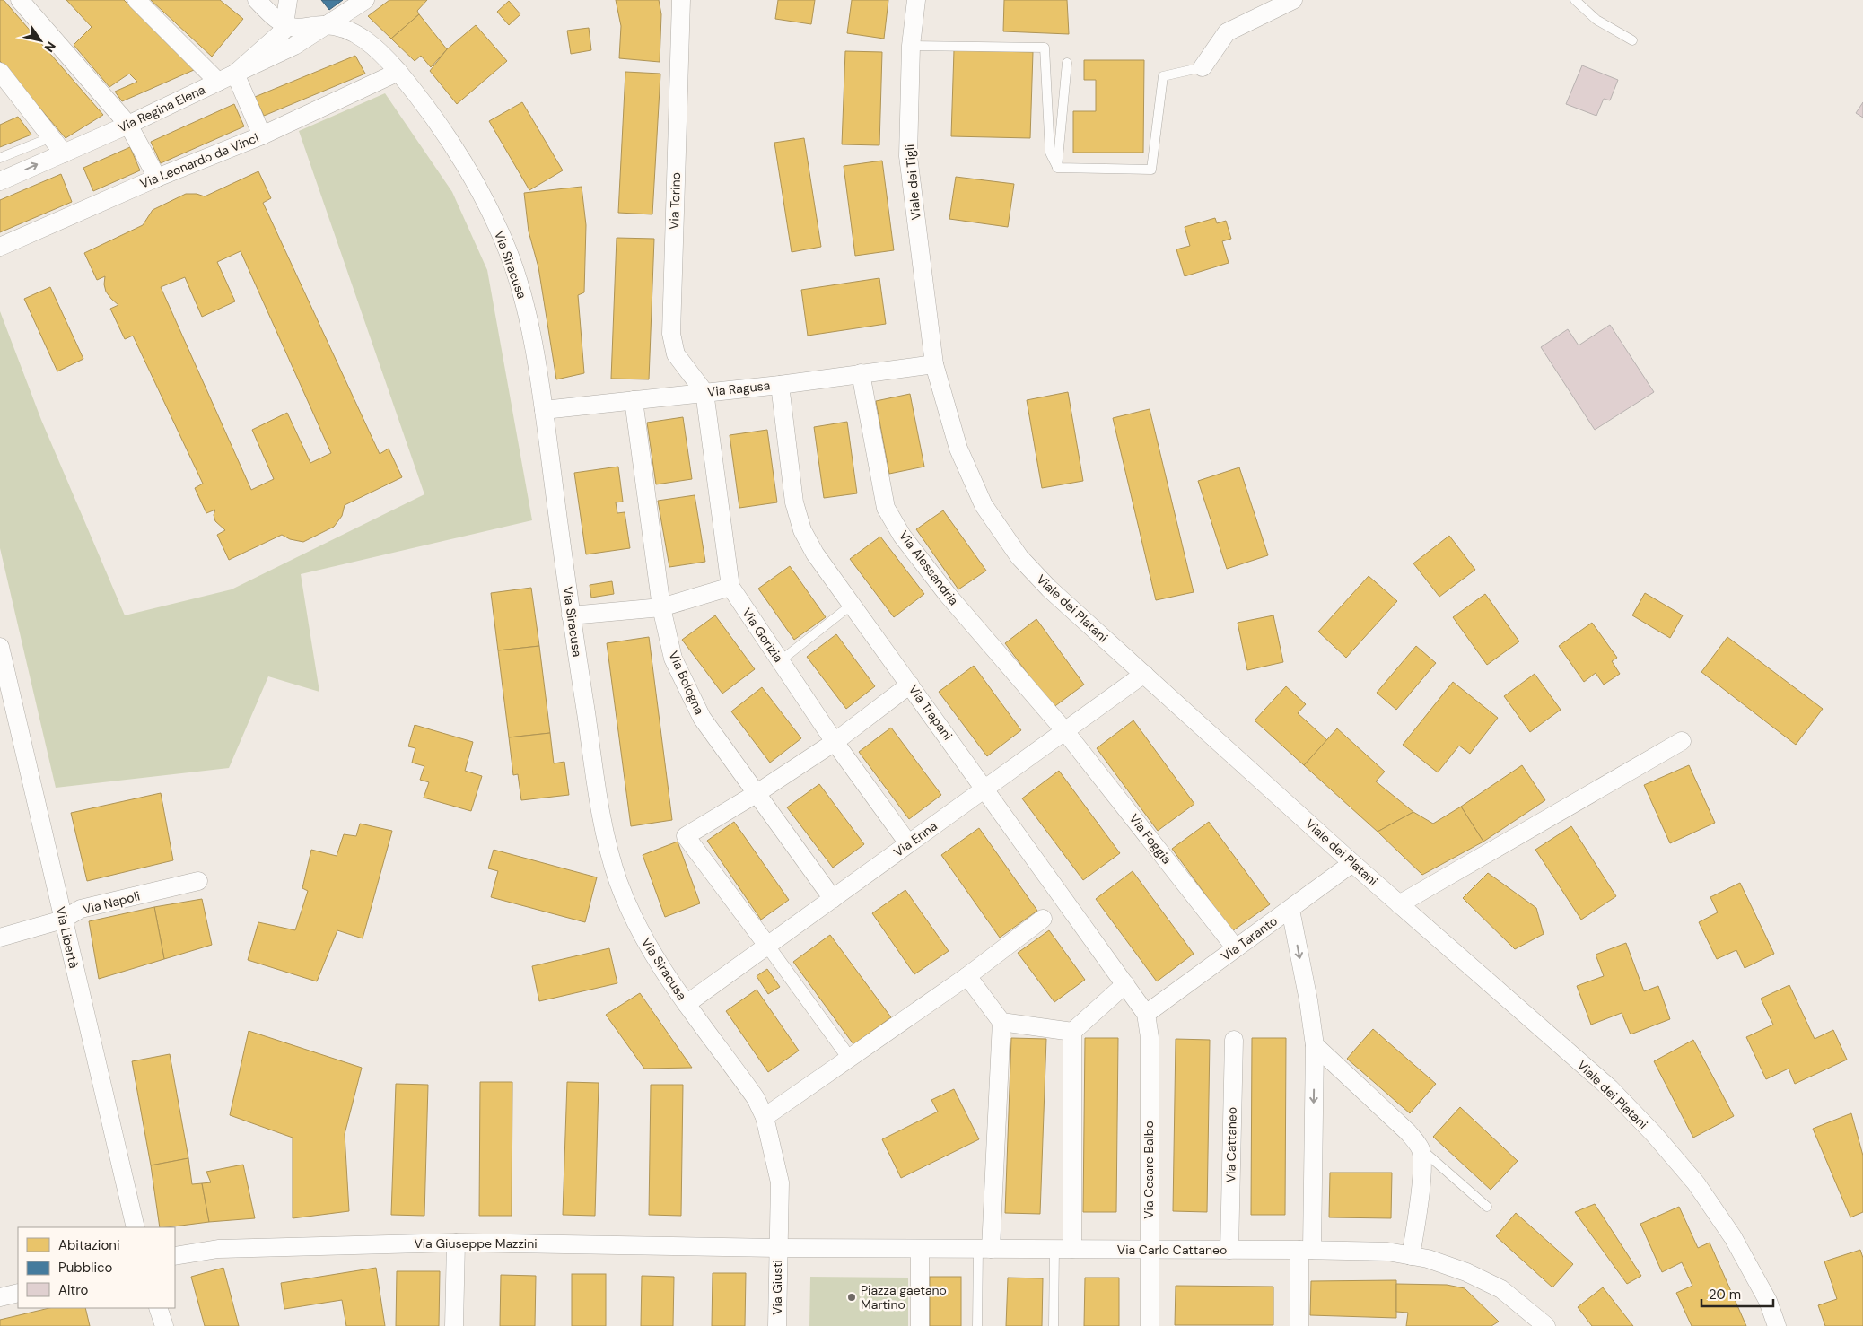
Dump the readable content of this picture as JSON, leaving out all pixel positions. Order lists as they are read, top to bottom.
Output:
{
  "streets": {
    "street": [
      "Via Regina Elena",
      "Via Leonardo da Vinci",
      "Viale dei Tigli",
      "Via Torino",
      "Via Siracusa",
      "Via Ragusa",
      "Via Alessandria",
      "Viale dei Platani",
      "Via Gorizia",
      "Via Bologna",
      "Via Trapani",
      "Via Enna",
      "Via Foggia",
      "Via Napoli",
      "Via Libertà",
      "Via Taranto",
      "Via Cattaneo",
      "Via Cesare Balbo",
      "Via Giuseppe Mazzini",
      "Via Carlo Cattaneo",
      "Via Giusti"
    ]
  },
  "crossings": [
    ["Via Regina Elena", "Via Siracusa"],
    ["Via Leonardo da Vinci", "Via Siracusa"],
    ["Viale dei Tigli", "Via Ragusa"],
    ["Viale dei Tigli", "Viale dei Platani"],
    ["Via Torino", "Via Ragusa"],
    ["Via Torino", "Via Gorizia"],
    ["Via Siracusa", "Via Ragusa"],
    ["Via Siracusa", "Via Enna"],
    ["Via Siracusa", "Via Giuseppe Mazzini"],
    ["Via Siracusa", "Via Carlo Cattaneo"],
    ["Via Siracusa", "Via Giusti"],
    ["Via Ragusa", "Via Alessandria"],
    ["Via Ragusa", "Viale dei Platani"],
    ["Via Ragusa", "Via Gorizia"],
    ["Via Ragusa", "Via Bologna"],
    ["Via Ragusa", "Via Trapani"],
    ["Via Alessandria", "Via Enna"],
    ["Via Alessandria", "Via Foggia"],
    ["Viale dei Platani", "Via Enna"],
    ["Viale dei Platani", "Via Taranto"],
    ["Via Gorizia", "Via Enna"],
    ["Via Bologna", "Via Enna"],
    ["Via Trapani", "Via Enna"],
    ["Via Trapani", "Via Taranto"],
    ["Via Trapani", "Via Cesare Balbo"],
    ["Via Enna", "Via Foggia"],
    ["Via Foggia", "Via Taranto"],
    ["Via Napoli", "Via Libertà"],
    ["Via Taranto", "Via Cesare Balbo"],
    ["Via Cattaneo", "Via Carlo Cattaneo"],
    ["Via Cesare Balbo", "Via Carlo Cattaneo"],
    ["Via Giuseppe Mazzini", "Via Carlo Cattaneo"],
    ["Via Giuseppe Mazzini", "Via Giusti"],
    ["Via Carlo Cattaneo", "Via Giusti"]
  ],
  "places": ["Piazza gaetano Martino"],
  "legend": ["Abitazioni", "Pubblico", "Altro"],
  "scale_bar": "20 m",
  "north": "bottom right"
}
